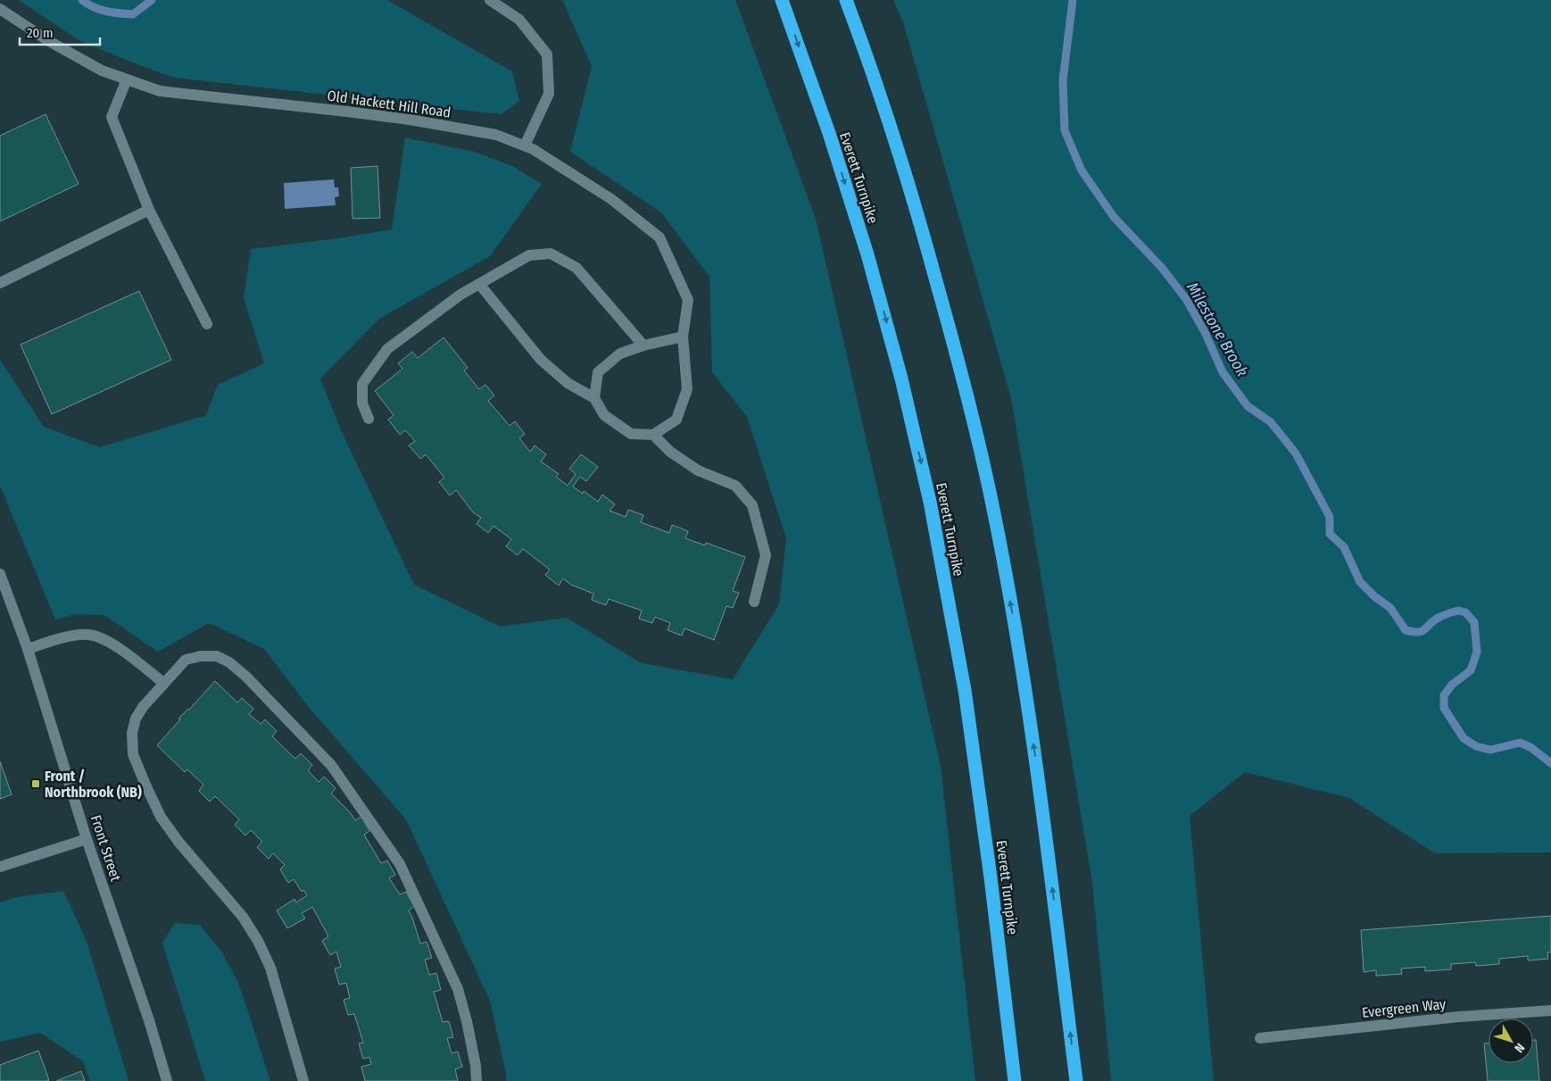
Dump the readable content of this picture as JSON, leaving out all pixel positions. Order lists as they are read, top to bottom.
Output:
{
  "streets": {
    "highway": ["Everett Turnpike"],
    "street": ["Old Hackett Hill Road", "Front Street", "Evergreen Way"]
  },
  "water": ["Milestone Brook"],
  "places": {
    "transit": ["Front / Northbrook (NB)"]
  },
  "scale_bar": "20 m",
  "north": "bottom right"
}
